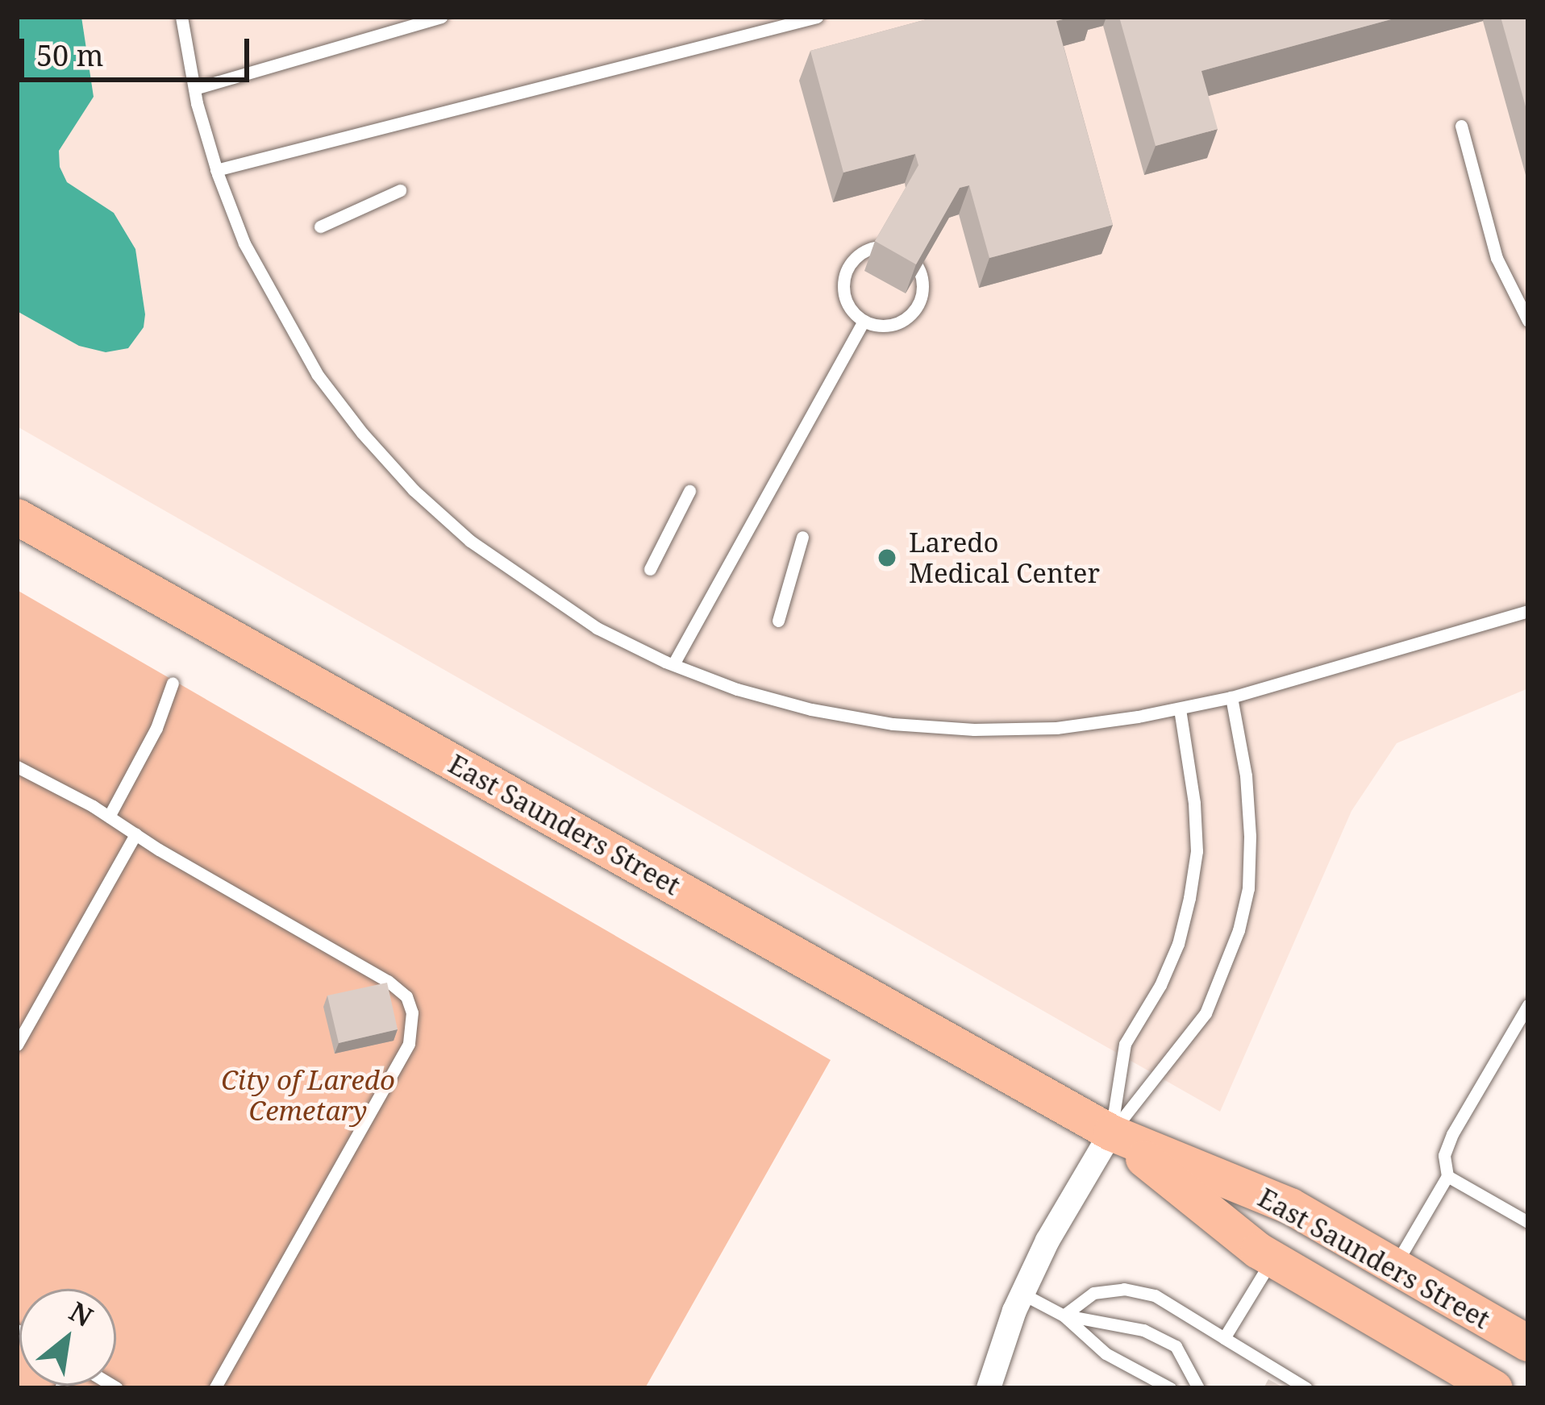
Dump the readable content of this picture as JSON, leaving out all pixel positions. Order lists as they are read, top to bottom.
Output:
{
  "streets": {
    "main road": ["East Saunders Street"]
  },
  "parks": ["City of Laredo Cemetary"],
  "places": ["Laredo Medical Center"],
  "scale_bar": "50 m",
  "north": "top right"
}
